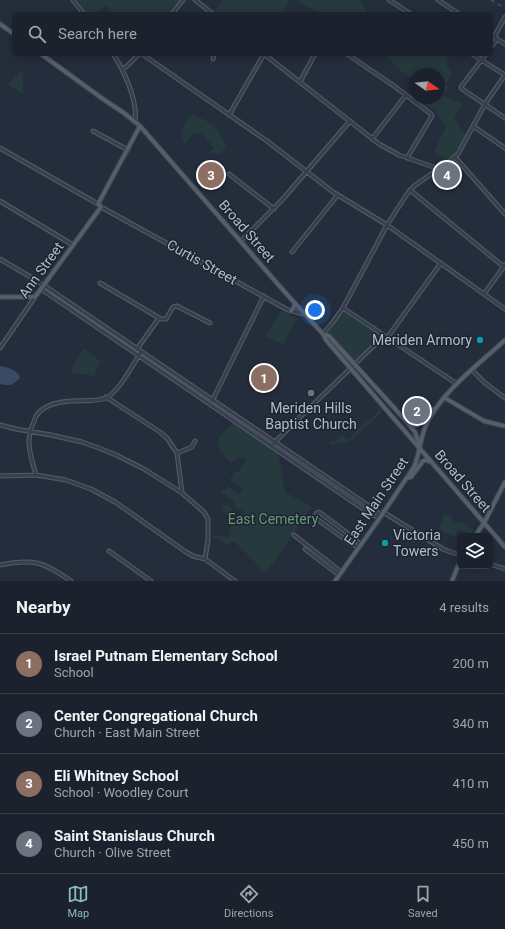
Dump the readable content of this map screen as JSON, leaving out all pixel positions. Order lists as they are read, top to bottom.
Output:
{
  "streets": {
    "main road": ["Broad Street", "Ann Street", "East Main Street"],
    "street": ["Curtis Street"]
  },
  "crossings": [
    ["Broad Street", "Curtis Street"],
    ["Broad Street", "Ann Street"],
    ["Broad Street", "East Main Street"],
    ["Curtis Street", "Ann Street"]
  ],
  "parks": ["East Cemetery"],
  "places": ["Meriden Armory", "Meriden Hills Baptist Church", "Victoria Towers"],
  "north": "right",
  "page": {
    "search": "Search here",
    "pins": [
      "3",
      "4",
      "1",
      "2"
    ],
    "heading": ["Nearby", "4 results"],
    "list": [
      {
        "mark": "1",
        "name": "Israel Putnam Elementary School",
        "note": "School",
        "value": "200 m"
      },
      {
        "mark": "2",
        "name": "Center Congregational Church",
        "note": "Church · East Main Street",
        "value": "340 m"
      },
      {
        "mark": "3",
        "name": "Eli Whitney School",
        "note": "School · Woodley Court",
        "value": "410 m"
      },
      {
        "mark": "4",
        "name": "Saint Stanislaus Church",
        "note": "Church · Olive Street",
        "value": "450 m"
      }
    ],
    "nav": ["Map", "Directions", "Saved"]
  }
}
